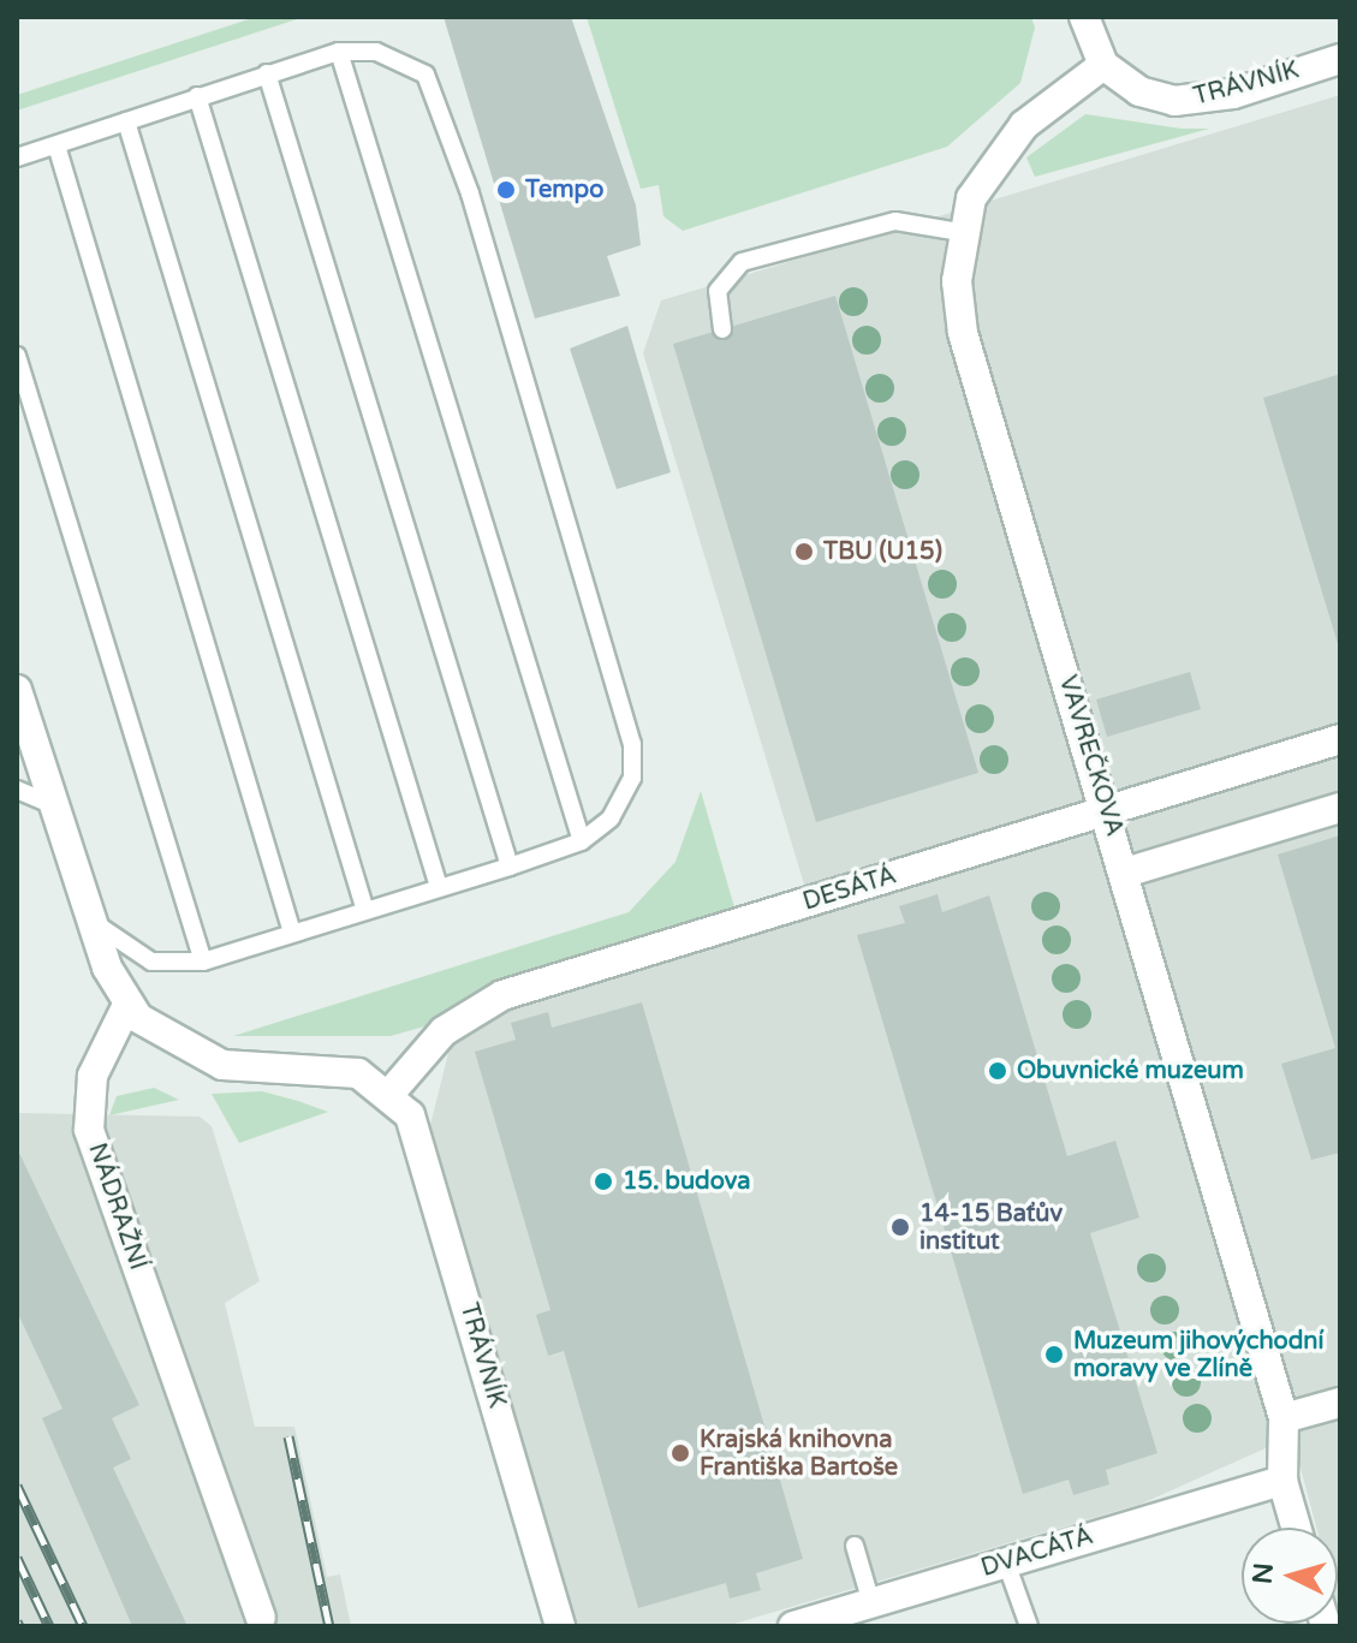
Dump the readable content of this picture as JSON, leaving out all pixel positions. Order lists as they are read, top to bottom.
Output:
{
  "streets": {
    "street": [
      "TRÁVNÍK",
      "VAVREČKOVA",
      "DESÁTÁ",
      "NÁDRAŽNÍ",
      "DVACÁTÁ"
    ]
  },
  "crossings": [
    ["TRÁVNÍK", "VAVREČKOVA"],
    ["TRÁVNÍK", "DESÁTÁ"],
    ["VAVREČKOVA", "DESÁTÁ"],
    ["VAVREČKOVA", "DVACÁTÁ"]
  ],
  "places": [
    "Tempo",
    "TBU (U15)",
    "Obuvnické muzeum",
    "15. budova",
    "14-15 Baťův institut",
    "Muzeum jihovýchodní moravy ve Zlíně",
    "Krajská knihovna Františka Bartoše"
  ],
  "north": "left"
}
